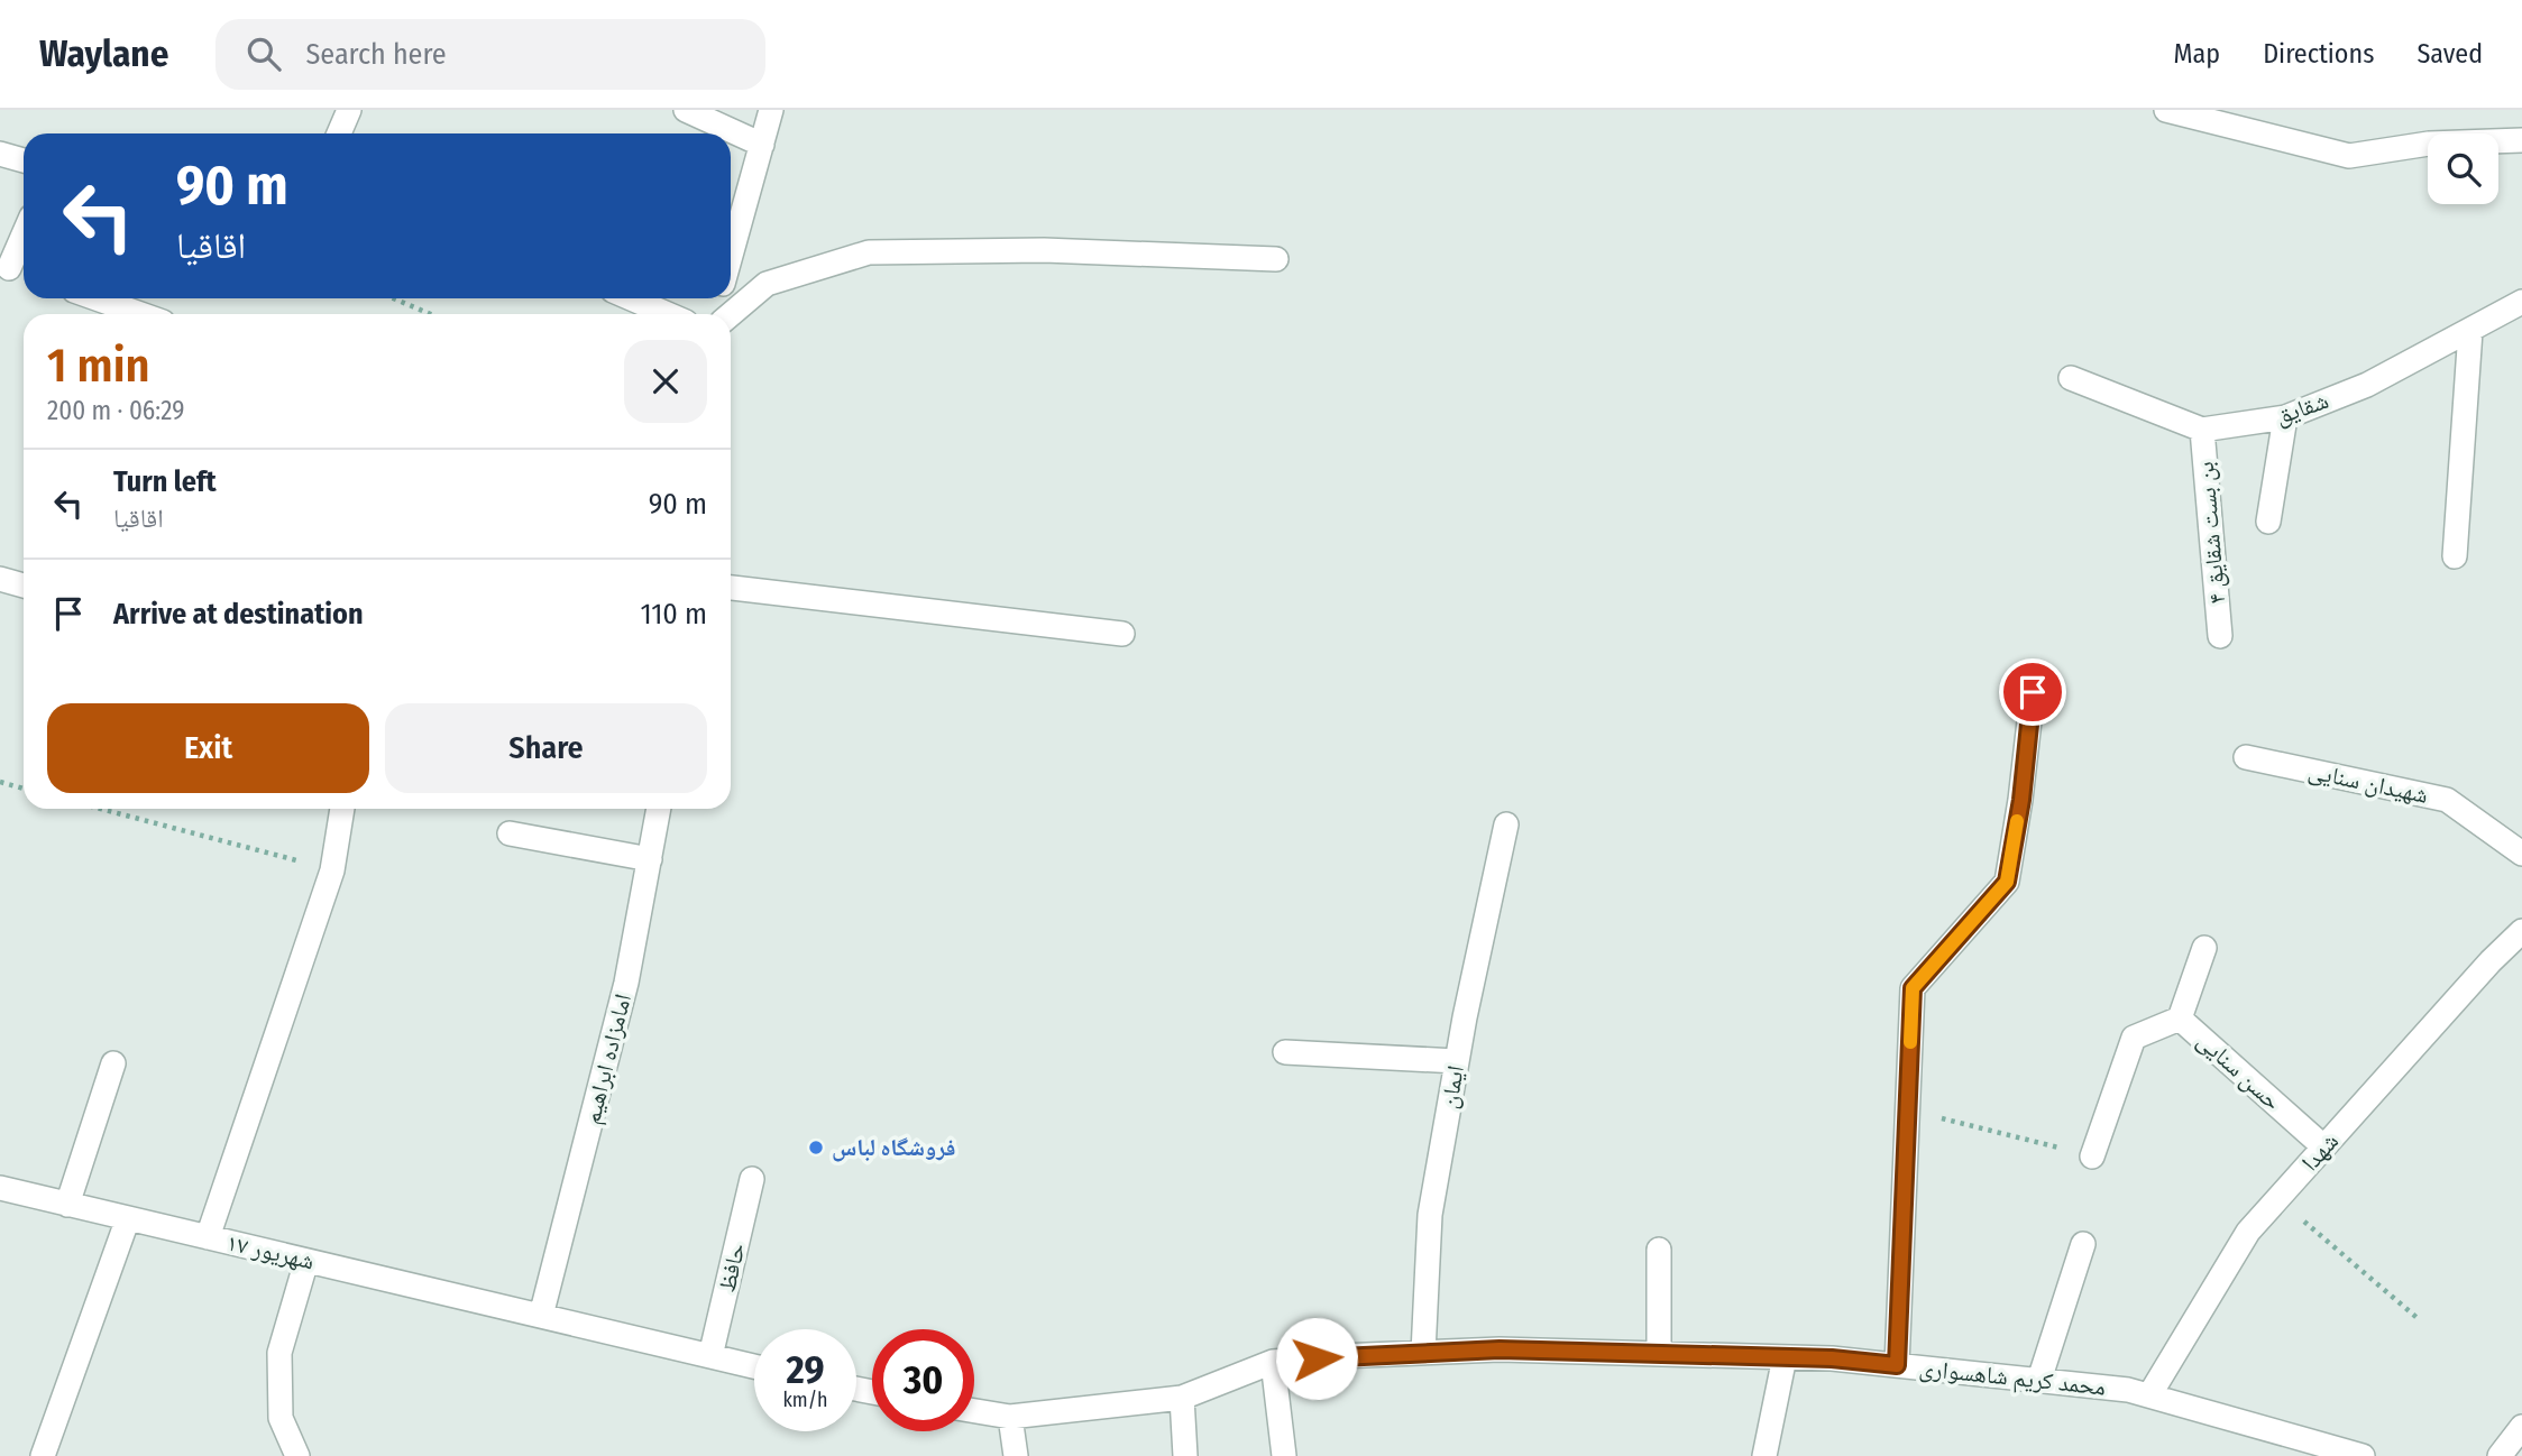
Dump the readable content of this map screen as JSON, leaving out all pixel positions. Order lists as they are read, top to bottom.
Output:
{
  "streets": {
    "street": [
      "شقایق",
      "بن بست شقایق ۴",
      "شهيدان سنايی",
      "امامزاده ابراهیم",
      "حسن سنايی",
      "ایمان",
      "شهدا",
      "۱۷ شهریور",
      "حافظ",
      "محمد کریم شاهسواری"
    ]
  },
  "crossings": [
    ["شقایق", "بن بست شقایق ۴"],
    ["امامزاده ابراهیم", "۱۷ شهریور"],
    ["حسن سنايی", "شهدا"],
    ["ایمان", "محمد کریم شاهسواری"],
    ["شهدا", "محمد کریم شاهسواری"]
  ],
  "places": ["فروشگاه لباس"],
  "page": {
    "header": "Waylane",
    "search": "Search here",
    "nav": ["Map", "Directions", "Saved"],
    "turn": ["90 m", "اقاقیا"],
    "heading": ["1 min", "200 m · 06:29"],
    "list": [
      {
        "name": "Turn left",
        "note": "اقاقیا",
        "value": "90 m"
      },
      {
        "name": "Arrive at destination",
        "value": "110 m"
      }
    ],
    "buttons": ["Exit", "Share"],
    "speed": "29 km/h",
    "limit": "30"
  }
}
